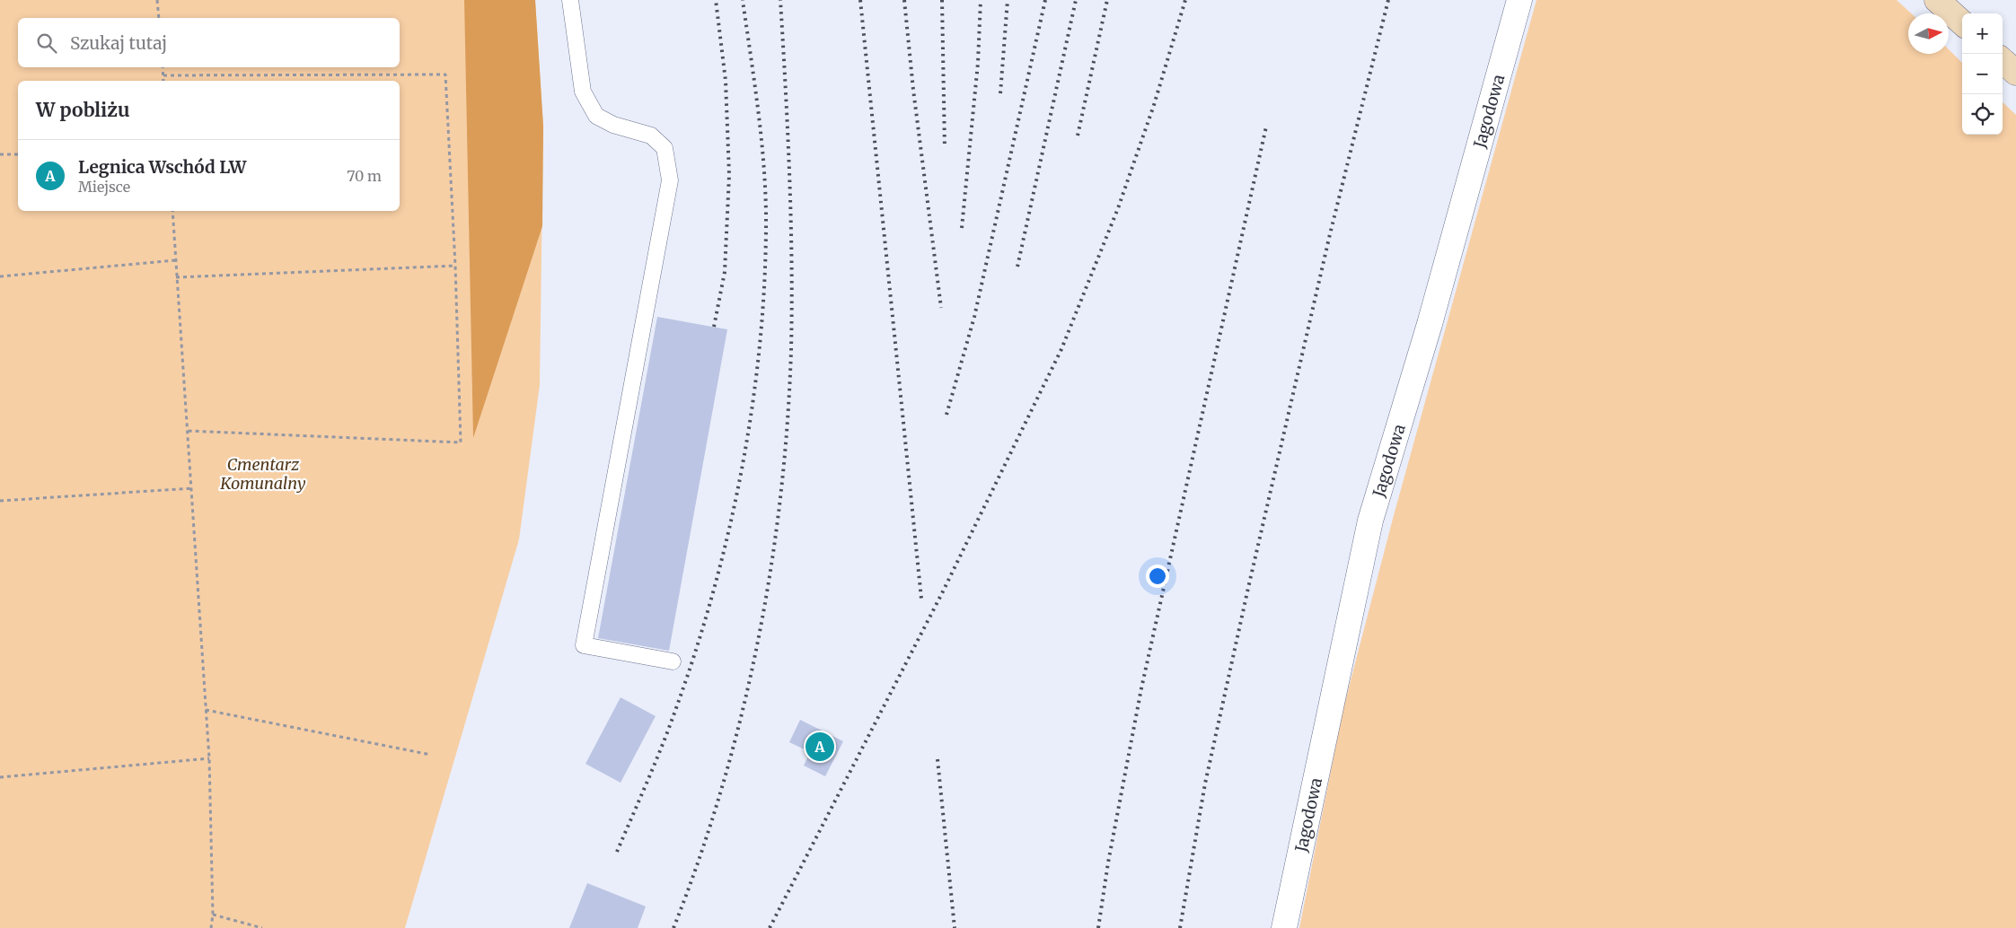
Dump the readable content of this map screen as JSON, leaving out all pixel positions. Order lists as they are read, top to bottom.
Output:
{
  "streets": {
    "street": ["Jagodowa"]
  },
  "parks": ["Cmentarz Komunalny"],
  "north": "right",
  "page": {
    "map_buttons": ["+", "−"],
    "search": "Szukaj tutaj",
    "heading": "W pobliżu",
    "list": [
      {
        "mark": "A",
        "name": "Legnica Wschód LW",
        "note": "Miejsce",
        "value": "70 m"
      }
    ],
    "pins": "A"
  }
}
